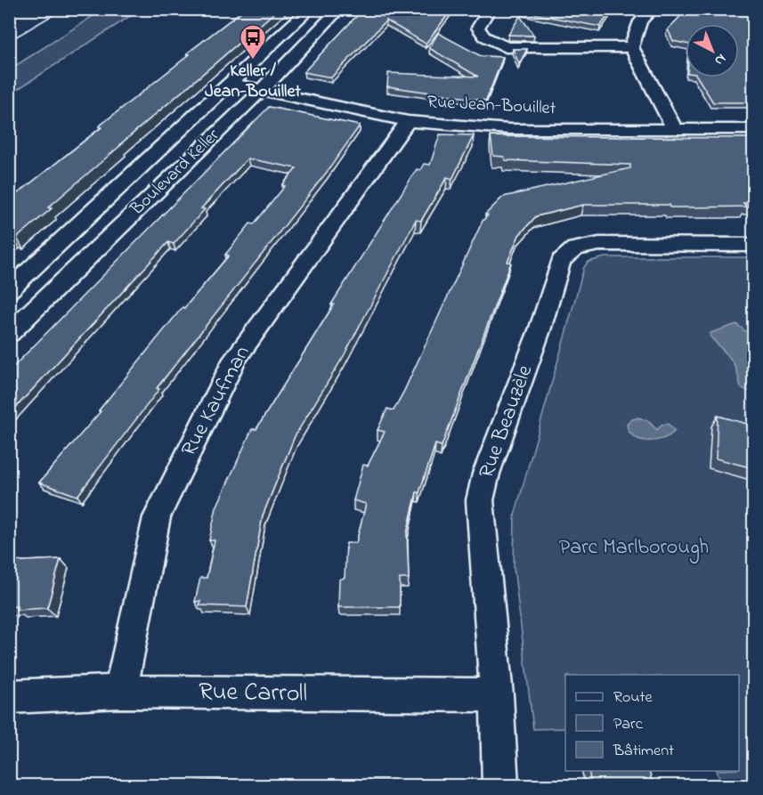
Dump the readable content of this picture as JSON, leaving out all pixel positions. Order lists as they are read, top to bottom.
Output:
{
  "streets": {
    "street": [
      "Rue Jean-Bouillet",
      "Boulevard Keller",
      "Rue Kaufman",
      "Rue Beauzèle",
      "Rue Carroll"
    ]
  },
  "crossings": [
    ["Rue Jean-Bouillet", "Boulevard Keller"],
    ["Rue Jean-Bouillet", "Rue Kaufman"],
    ["Rue Kaufman", "Rue Carroll"],
    ["Rue Beauzèle", "Rue Carroll"]
  ],
  "parks": ["Parc Marlborough"],
  "places": {
    "bus stop": ["Keller / Jean-Bouillet"]
  },
  "legend": ["Route", "Parc", "Bâtiment"],
  "north": "bottom right"
}
